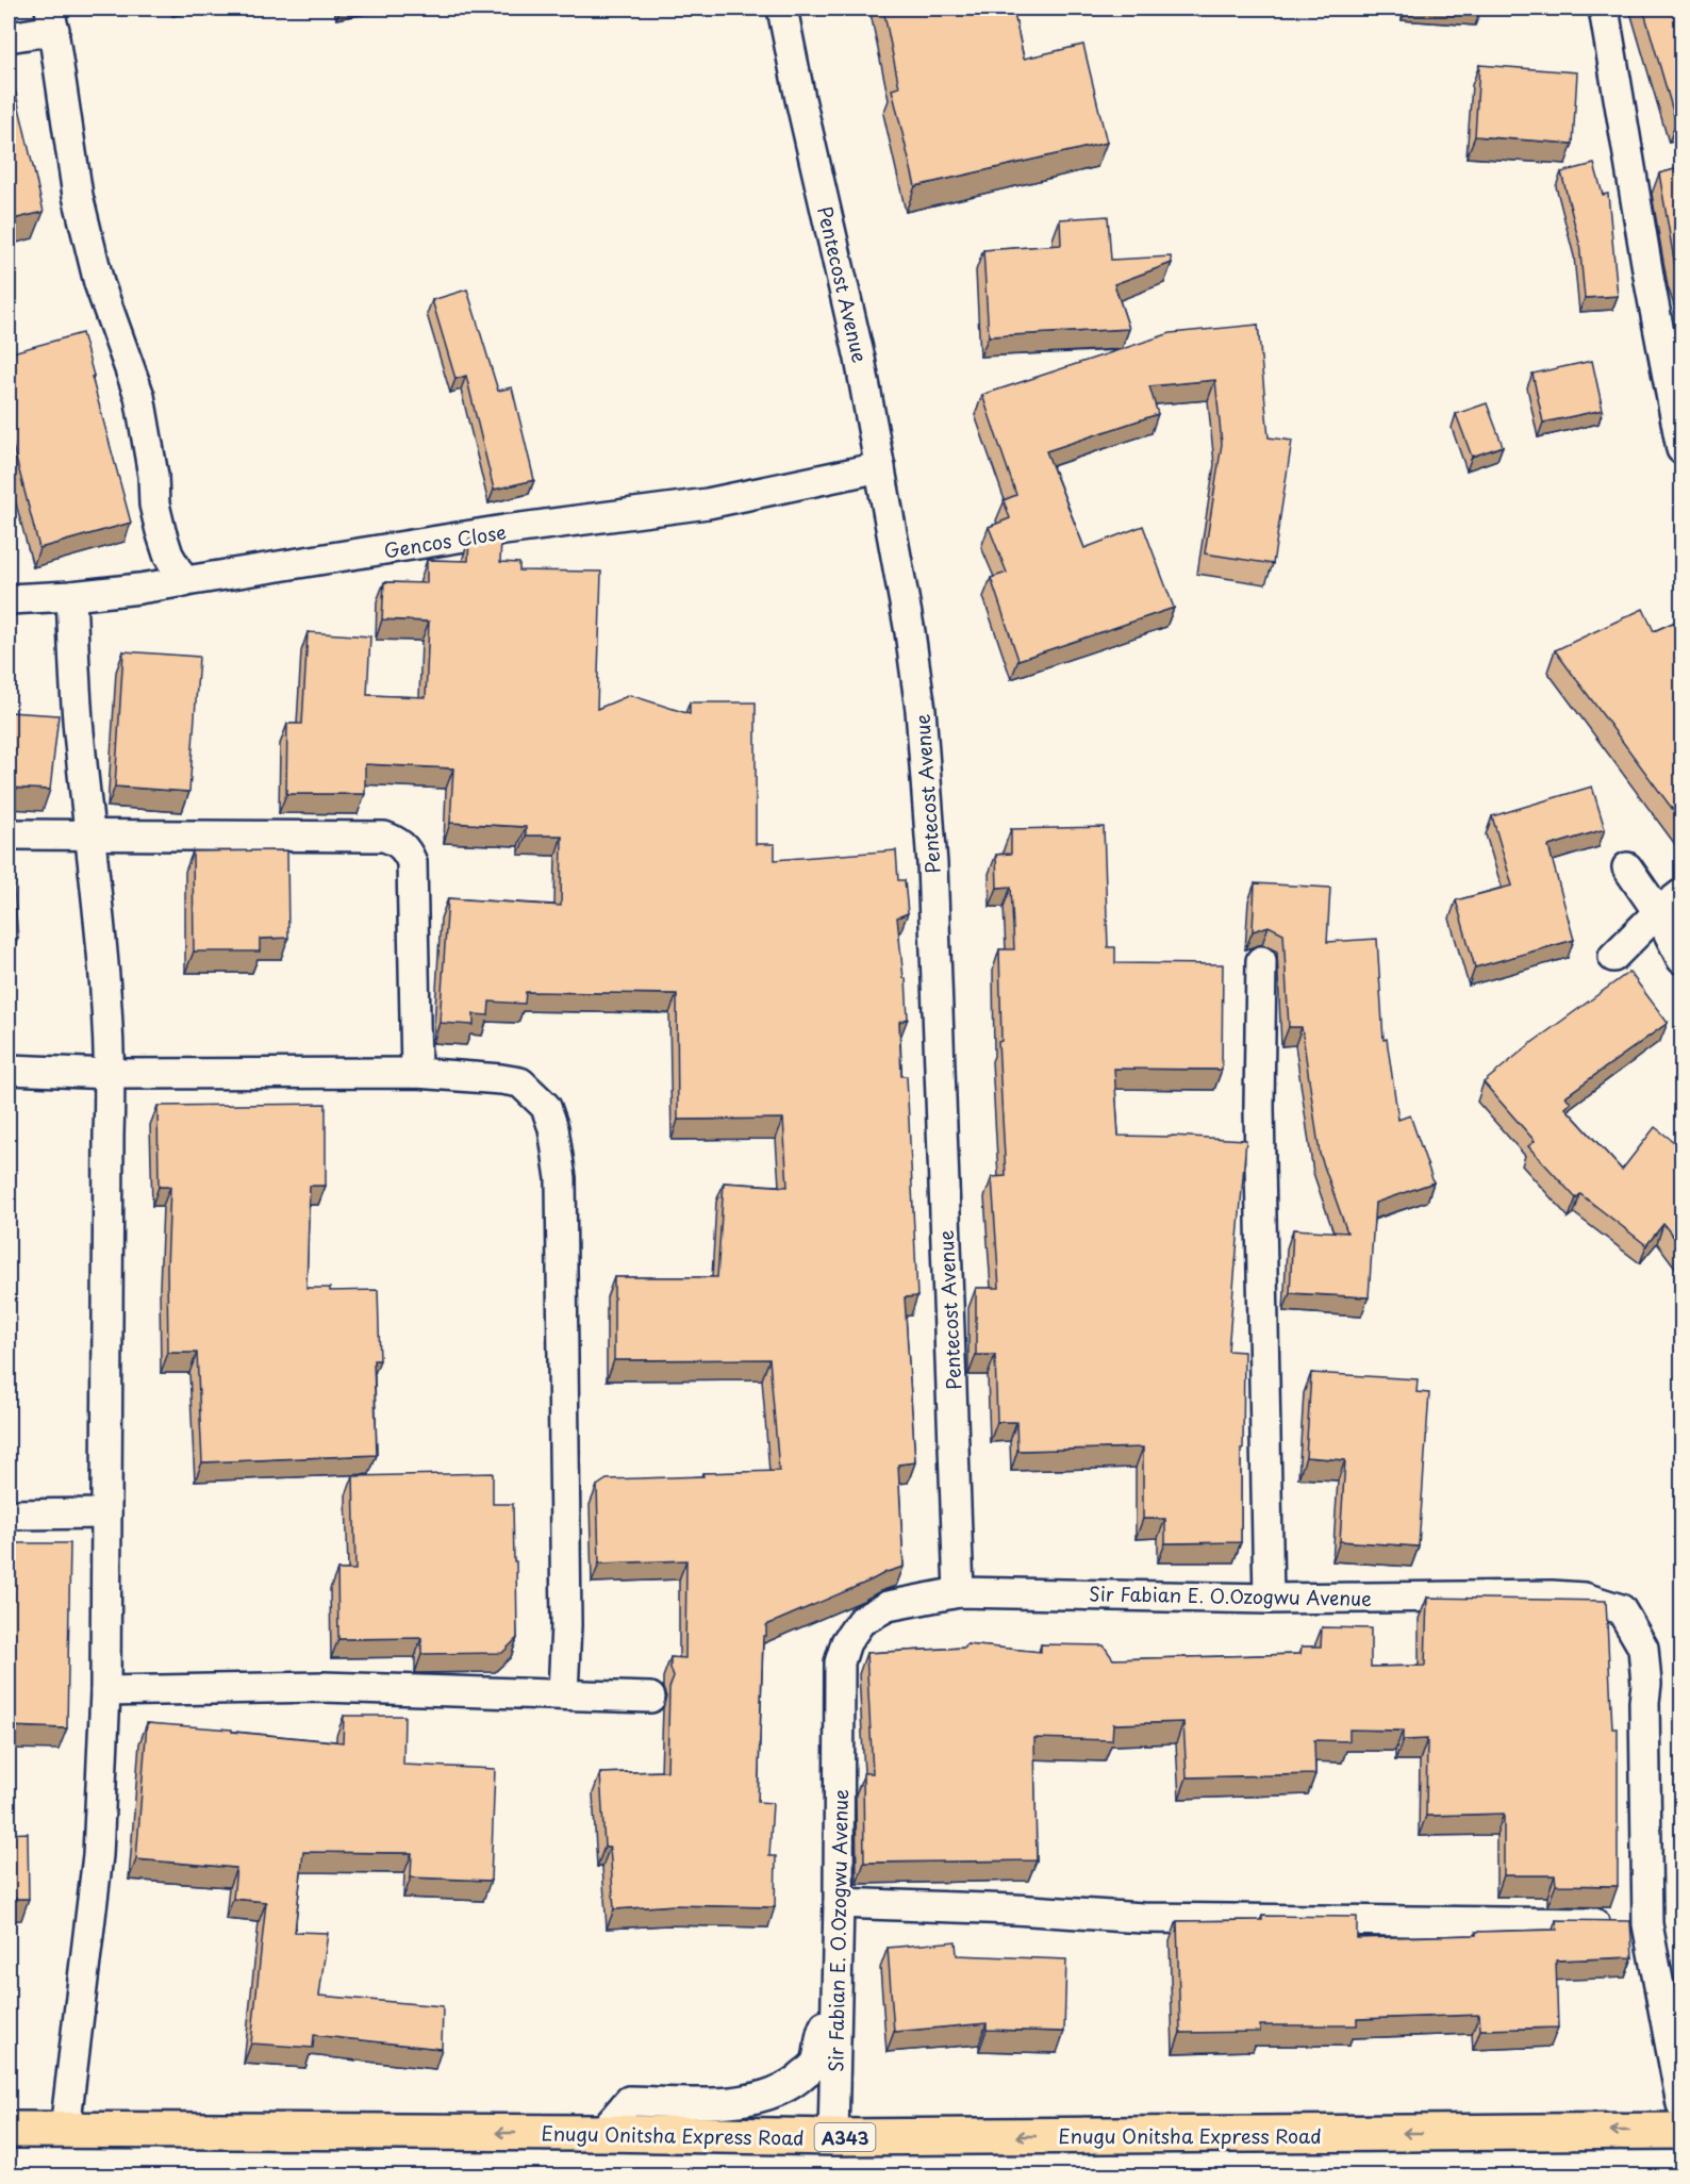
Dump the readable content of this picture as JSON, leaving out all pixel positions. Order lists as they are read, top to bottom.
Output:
{
  "streets": {
    "highway": ["Enugu Onitsha Express Road", "A343"],
    "street": ["Pentecost Avenue", "Gencos Close", "Sir Fabian E. O.Ozogwu Avenue"]
  },
  "crossings": [
    ["Pentecost Avenue", "Gencos Close"],
    ["Pentecost Avenue", "Sir Fabian E. O.Ozogwu Avenue"],
    ["Sir Fabian E. O.Ozogwu Avenue", "Enugu Onitsha Express Road"]
  ],
  "one_way": ["Enugu Onitsha Express Road"]
}
